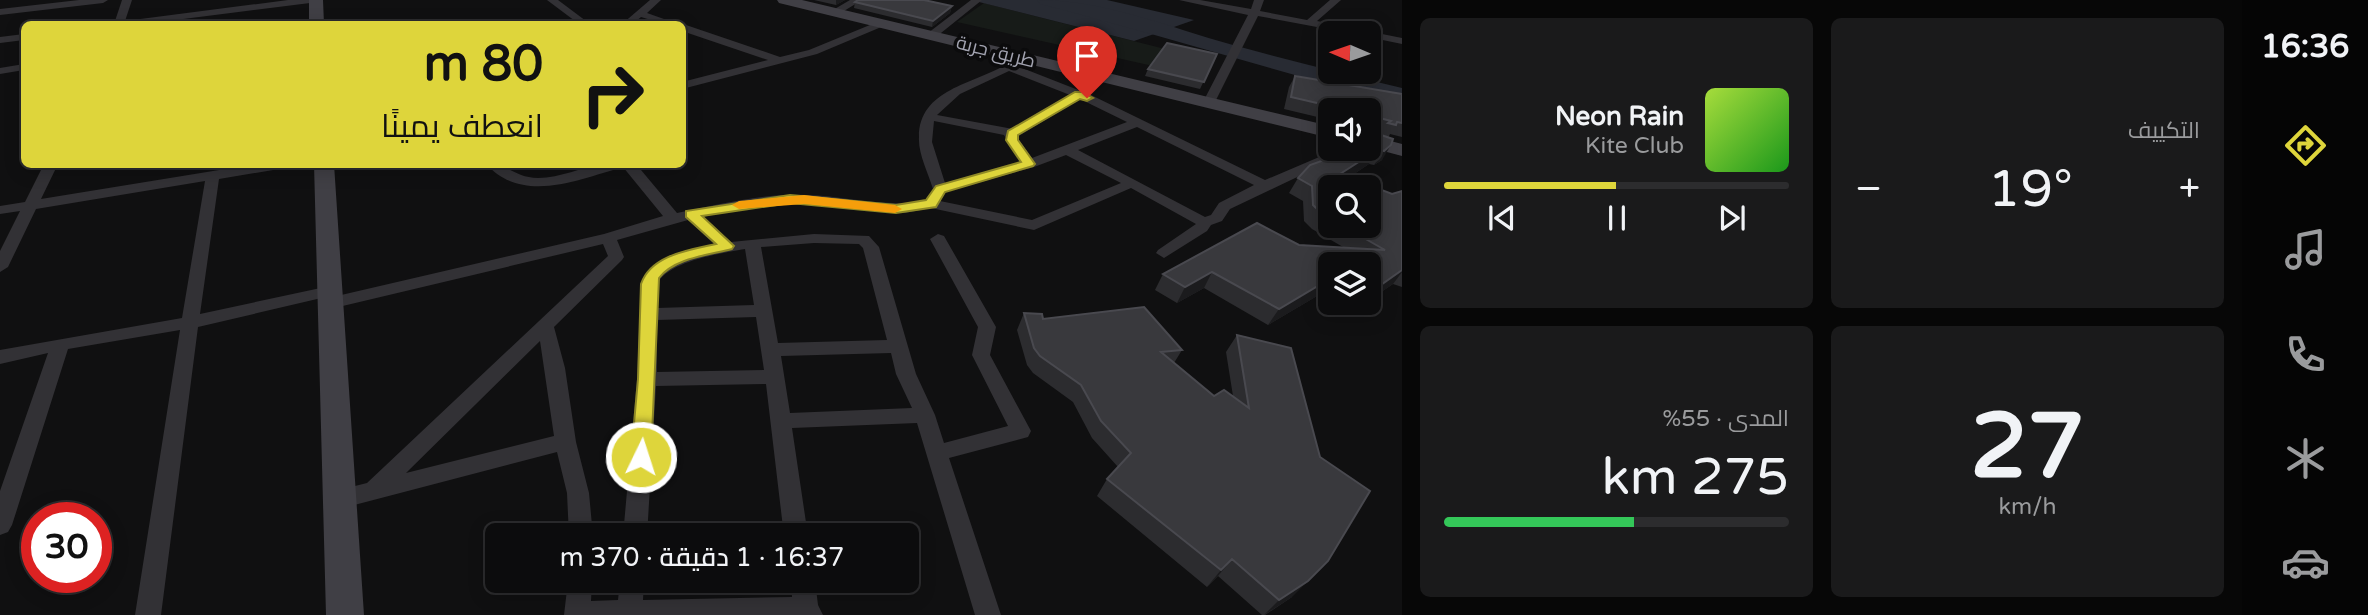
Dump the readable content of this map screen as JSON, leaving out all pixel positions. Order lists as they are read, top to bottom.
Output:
{
  "streets": {
    "main road": ["طريق جربة"]
  },
  "north": "left",
  "page": {
    "tabs": "16:36",
    "tile": [
      "التكييف",
      ["27", "km/h"],
      ["المدى · 55%", "275 km"]
    ],
    "turn": ["80 m", "انعطف يمينًا"],
    "song": ["Neon Rain", "Kite Club"],
    "heat": ["−", "19°", "+"],
    "limit": "30",
    "trip": "16:37 · 1 دقيقة · 370 m"
  }
}
